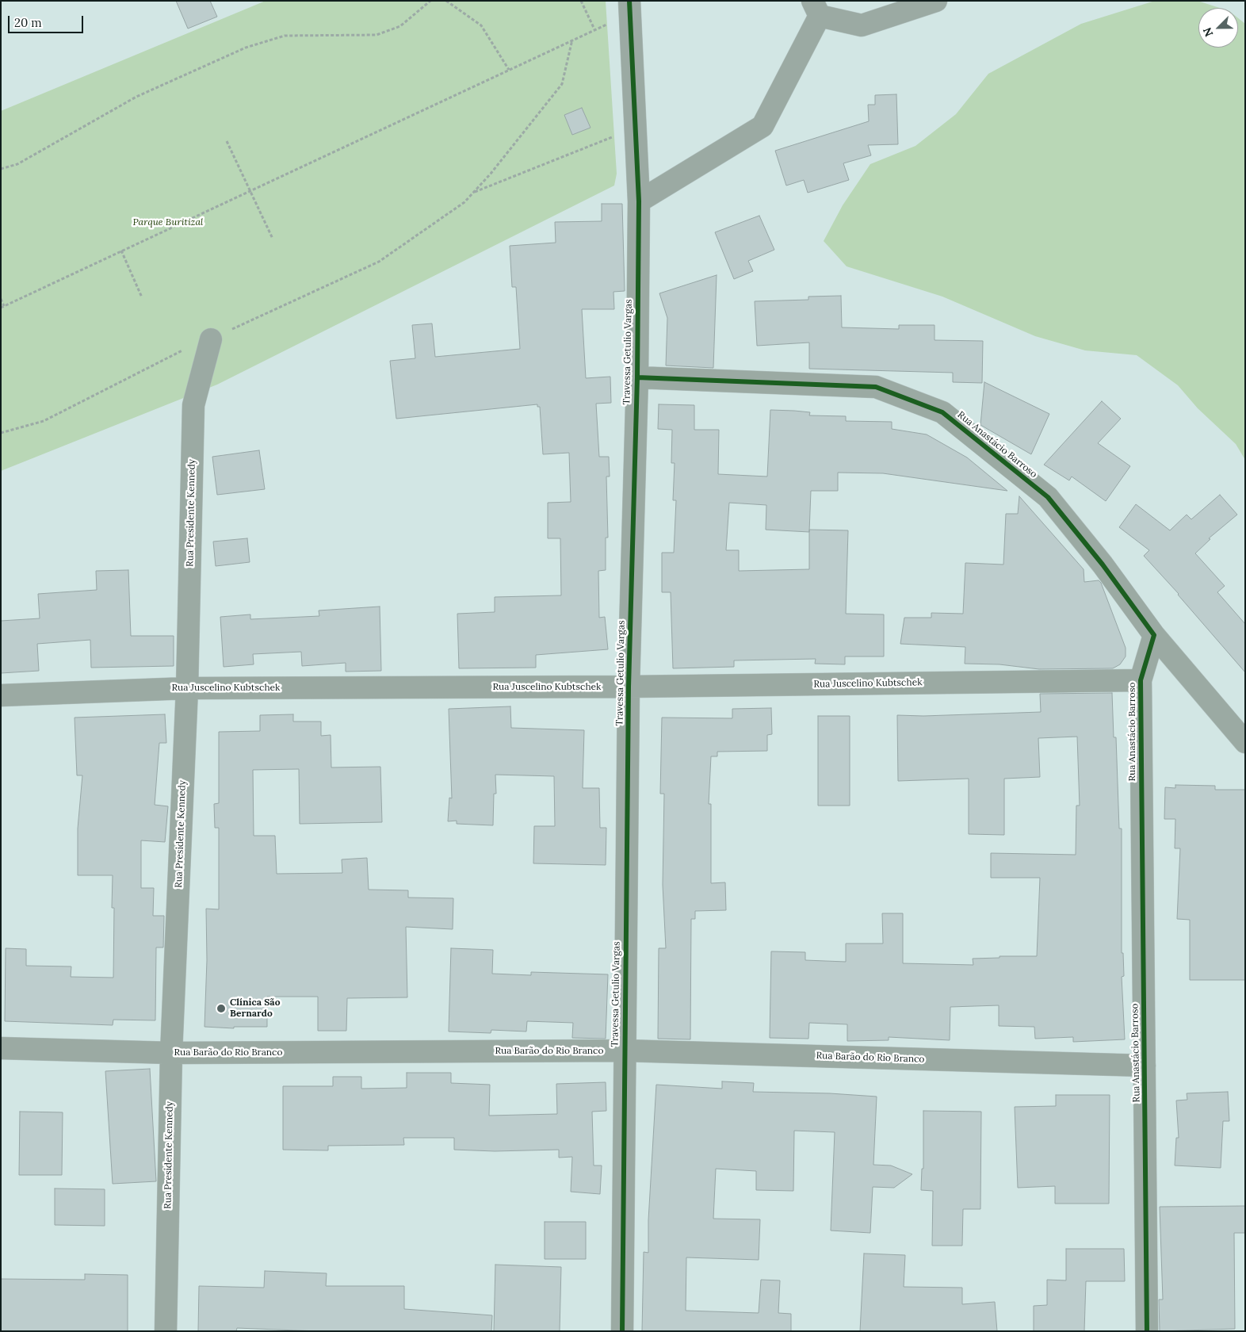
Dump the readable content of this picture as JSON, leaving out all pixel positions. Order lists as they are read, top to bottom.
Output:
{
  "streets": {
    "street": [
      "Travessa Getulio Vargas",
      "Rua Anastácio Barroso",
      "Rua Presidente Kennedy",
      "Rua Juscelino Kubtschek",
      "Rua Barão do Rio Branco"
    ]
  },
  "crossings": [
    ["Travessa Getulio Vargas", "Rua Anastácio Barroso"],
    ["Travessa Getulio Vargas", "Rua Juscelino Kubtschek"],
    ["Travessa Getulio Vargas", "Rua Barão do Rio Branco"],
    ["Rua Anastácio Barroso", "Rua Juscelino Kubtschek"],
    ["Rua Anastácio Barroso", "Rua Barão do Rio Branco"],
    ["Rua Presidente Kennedy", "Rua Juscelino Kubtschek"],
    ["Rua Presidente Kennedy", "Rua Barão do Rio Branco"]
  ],
  "parks": ["Parque Buritizal"],
  "places": ["Clínica São Bernardo"],
  "scale_bar": "20 m",
  "north": "bottom left"
}
